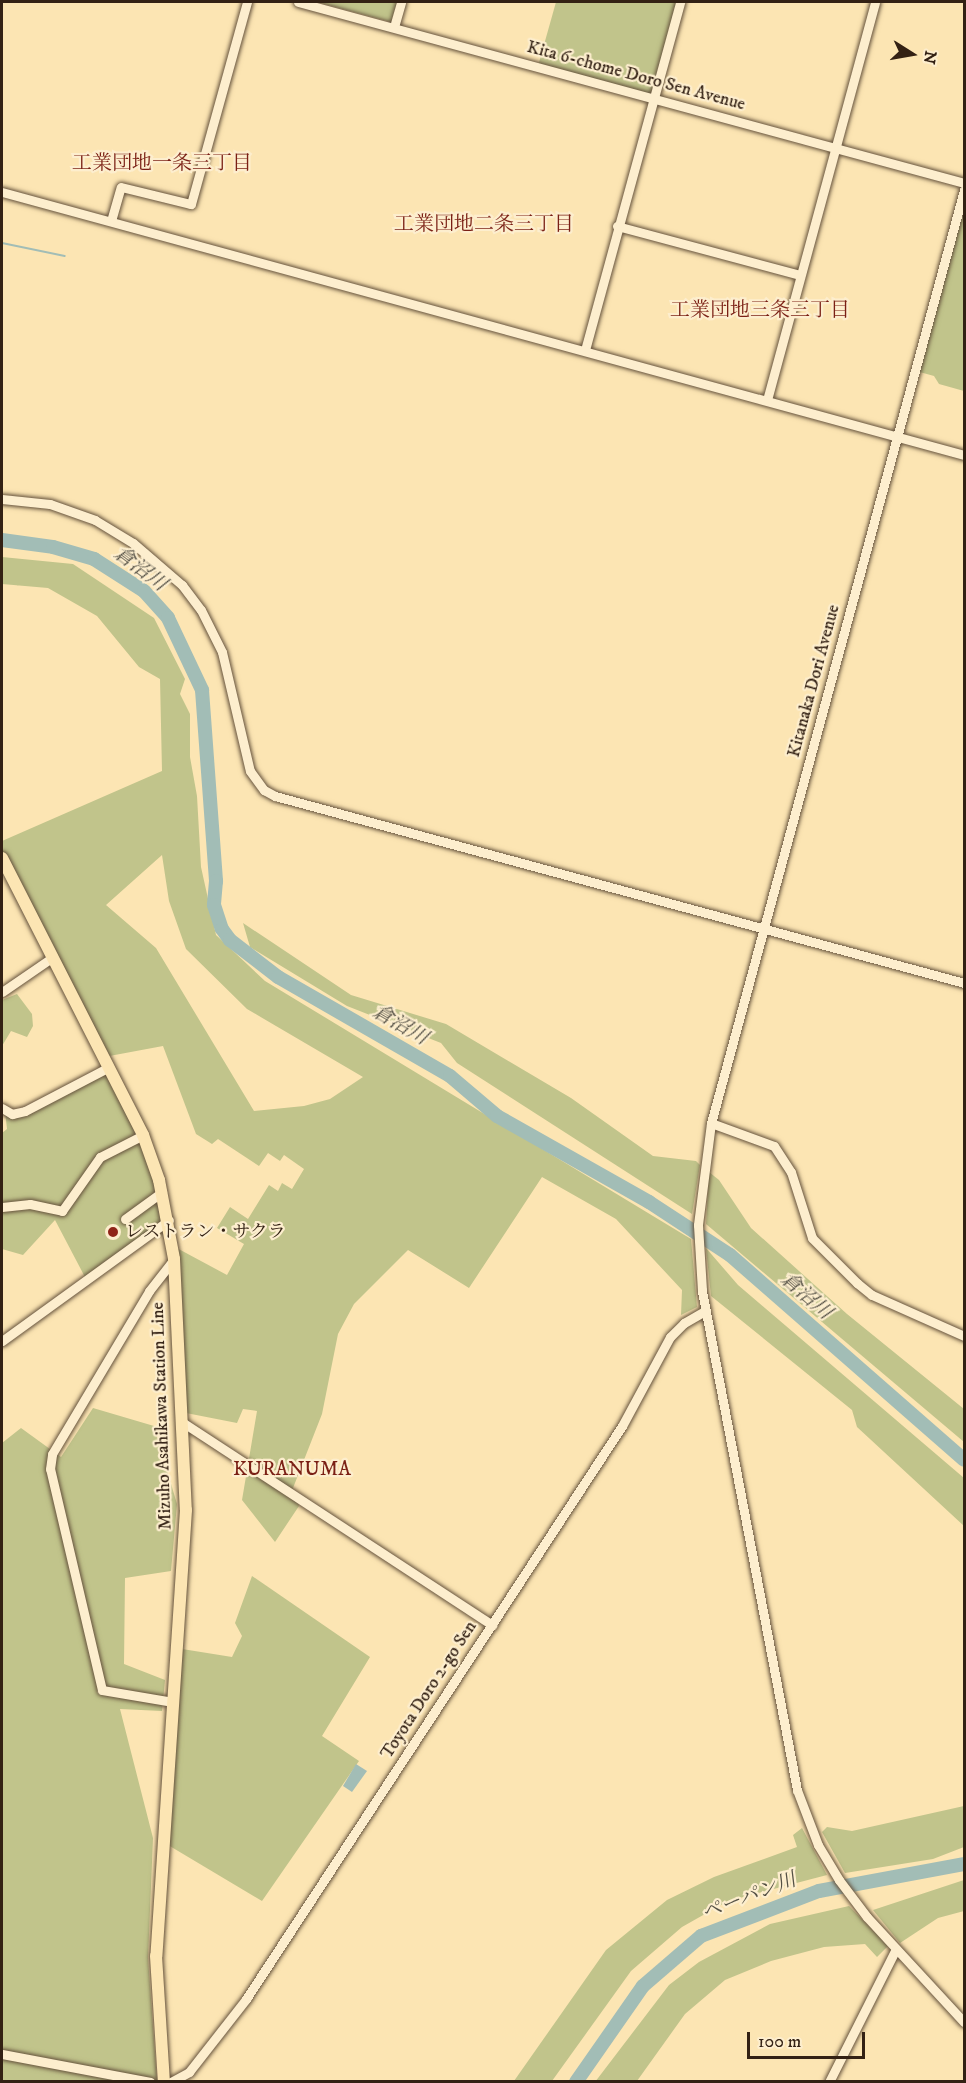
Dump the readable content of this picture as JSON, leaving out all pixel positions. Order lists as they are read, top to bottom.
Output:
{
  "streets": {
    "main road": ["Mizuho Asahikawa Station Line"],
    "street": ["Kita 6-chome Doro Sen Avenue", "Kitanaka Dori Avenue", "Toyota Doro 2-go Sen"]
  },
  "crossings": [
    ["Kitanaka Dori Avenue", "Toyota Doro 2-go Sen"]
  ],
  "districts": [
    "工業団地一条三丁目",
    "工業団地二条三丁目",
    "工業団地三条三丁目",
    "KURANUMA"
  ],
  "water": ["倉沼川", "ペーパン川"],
  "places": ["レストラン・サクラ"],
  "scale_bar": "100 m",
  "north": "right"
}
